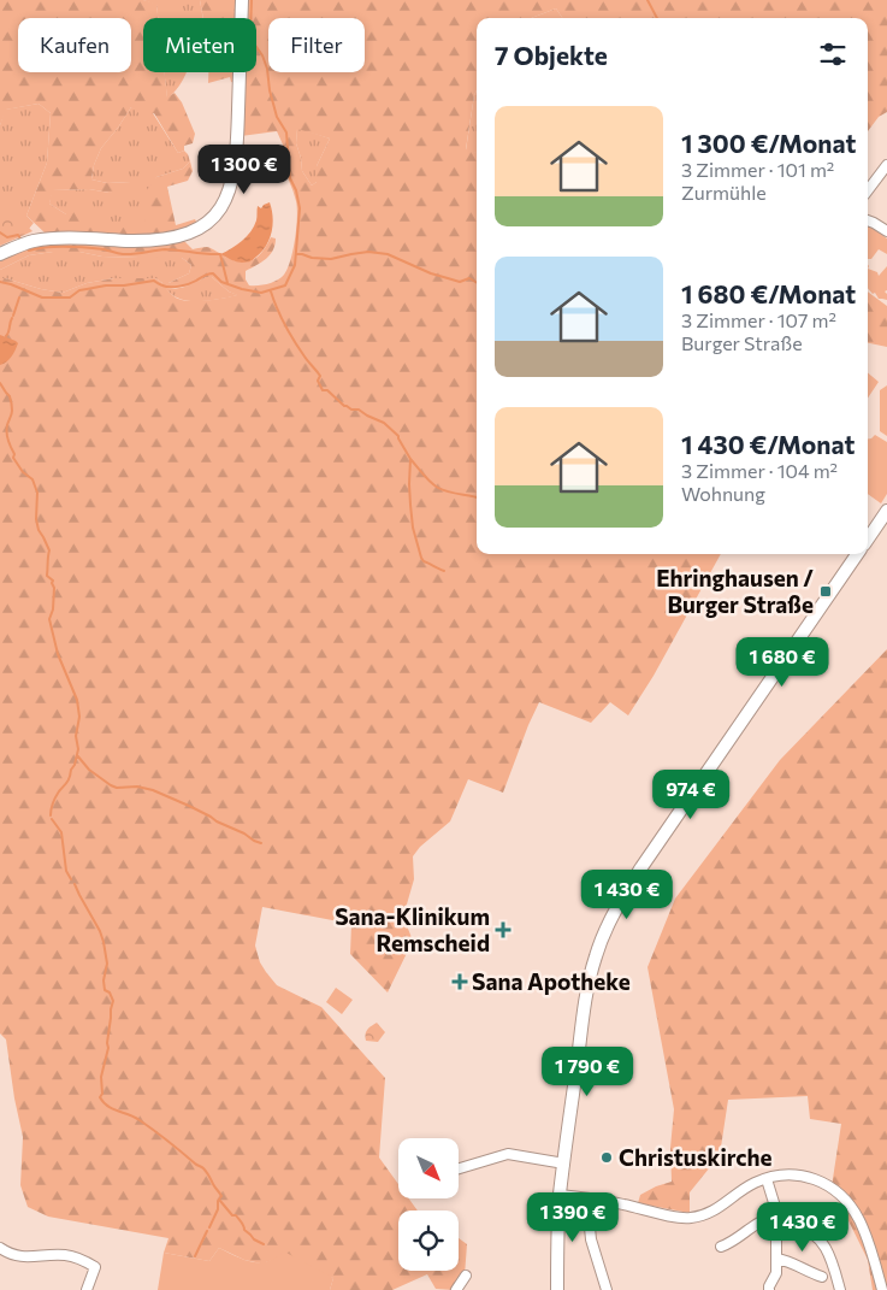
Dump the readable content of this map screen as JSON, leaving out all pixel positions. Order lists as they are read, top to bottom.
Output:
{
  "places": {
    "transit": ["Ehringhausen / Burger Straße"],
    "health": ["Sana-Klinikum Remscheid", "Sana Apotheke"],
    "other": ["Christuskirche"]
  },
  "north": "bottom right",
  "page": {
    "chip": ["Kaufen", "Mieten", "Filter"],
    "heading": "7 Objekte",
    "list": [
      {
        "name": "1 300 €/Monat",
        "note": "3 Zimmer · 101 m² · Zurmühle"
      },
      {
        "name": "1 680 €/Monat",
        "note": "3 Zimmer · 107 m² · Burger Straße"
      },
      {
        "name": "1 430 €/Monat",
        "note": "3 Zimmer · 104 m² · Wohnung"
      }
    ],
    "price": [
      "1 300 €",
      "1 680 €",
      "974 €",
      "1 430 €",
      "1 790 €",
      "1 390 €",
      "1 430 €"
    ]
  }
}
